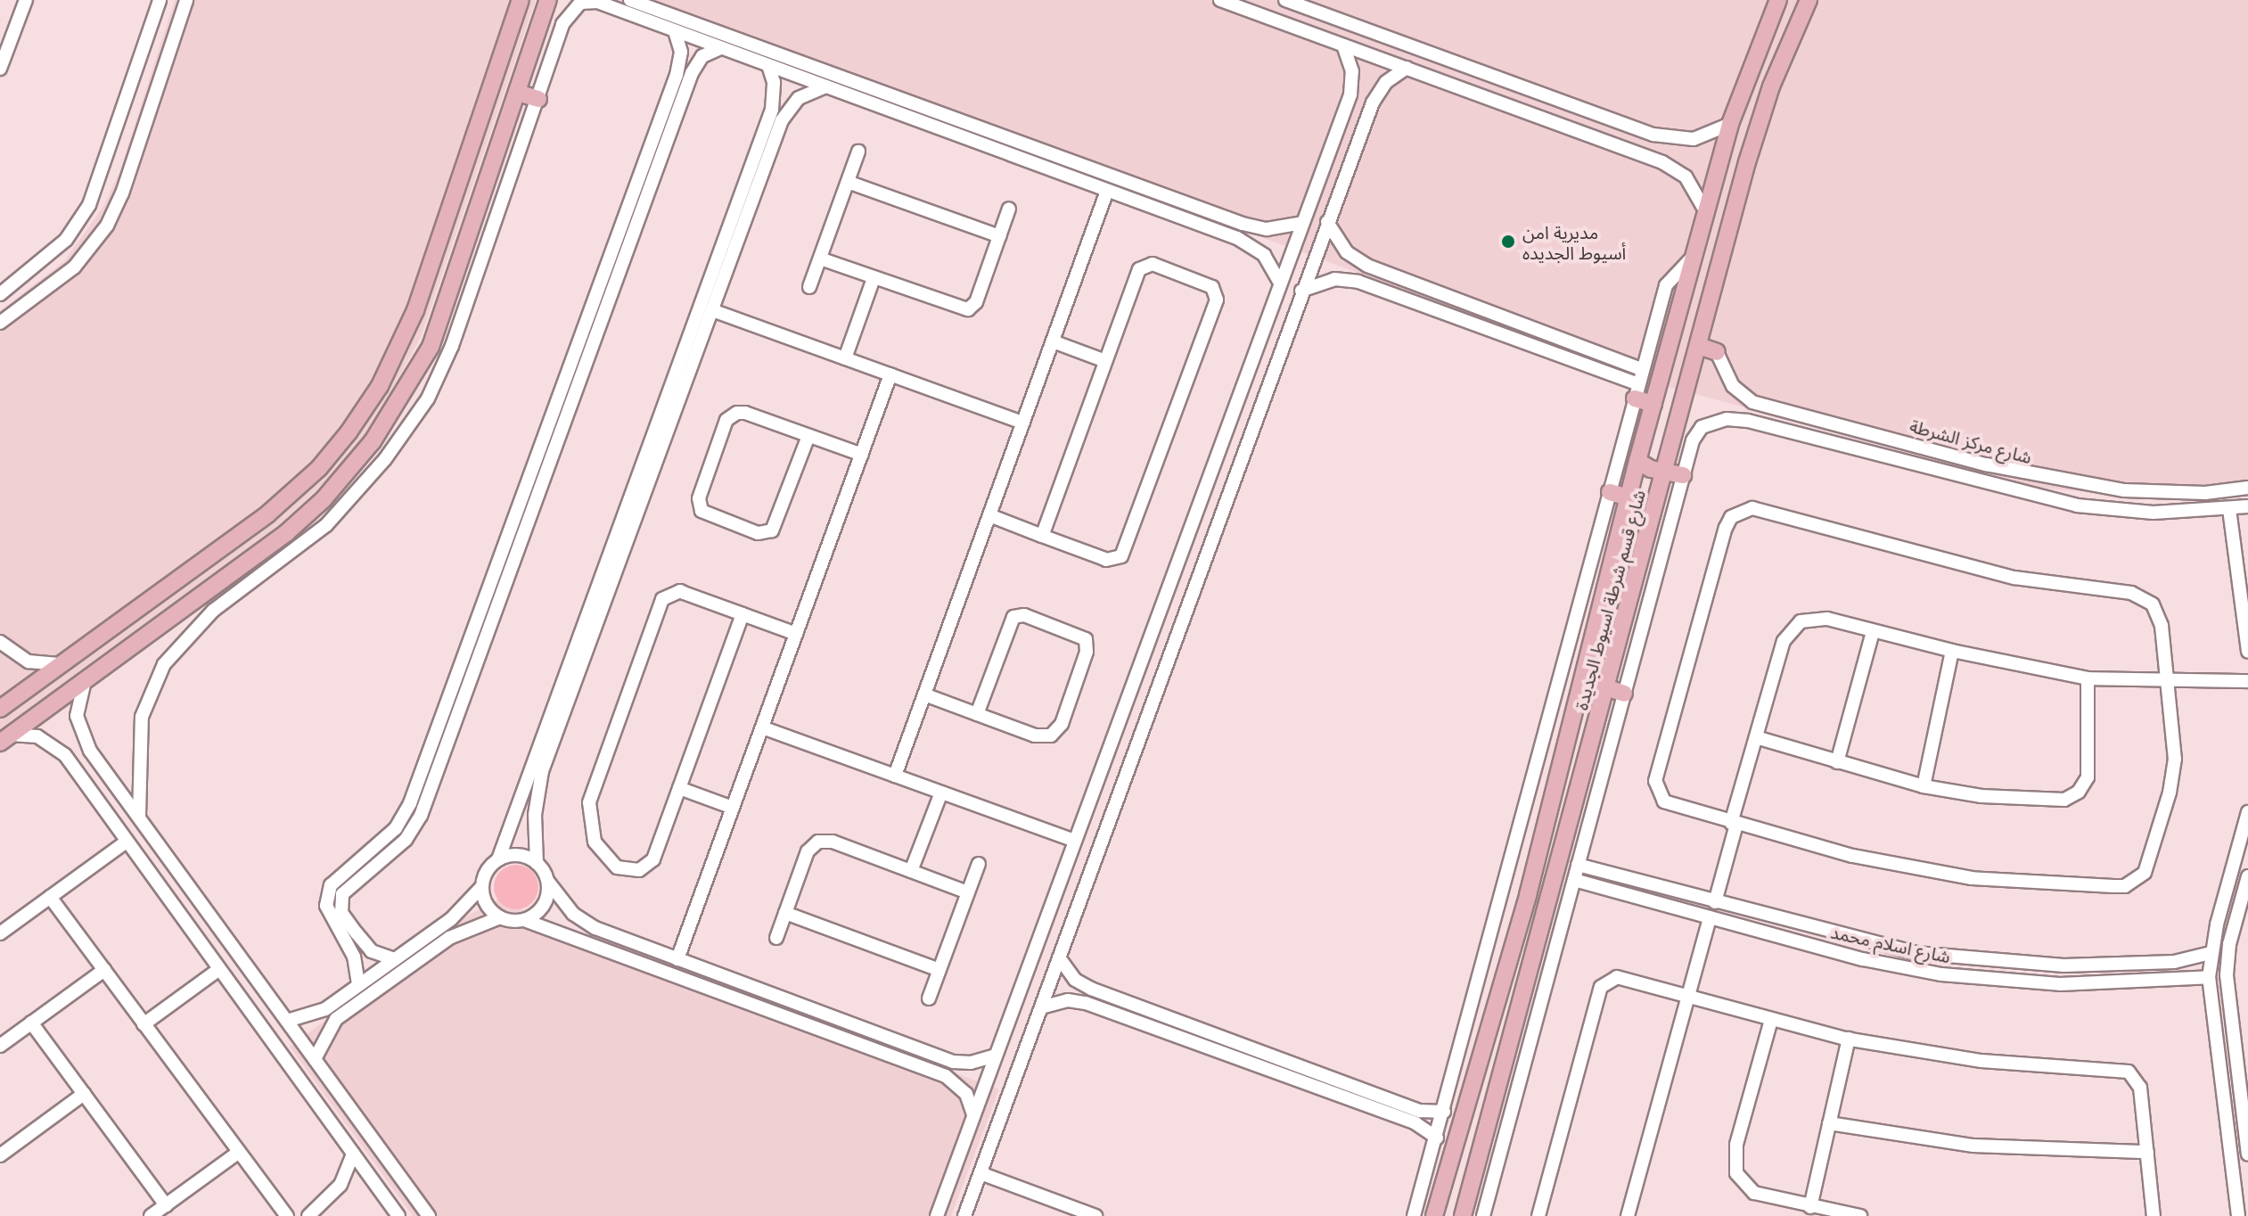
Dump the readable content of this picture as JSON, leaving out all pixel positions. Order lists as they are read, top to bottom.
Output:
{
  "streets": {
    "main road": ["شارع قسم شرطة اسيوط الجديدة"],
    "street": ["شارع مركز الشرطة", "شارع اسلام محمد"]
  },
  "places": ["مديرية امن أسيوط الجديده"]
}
